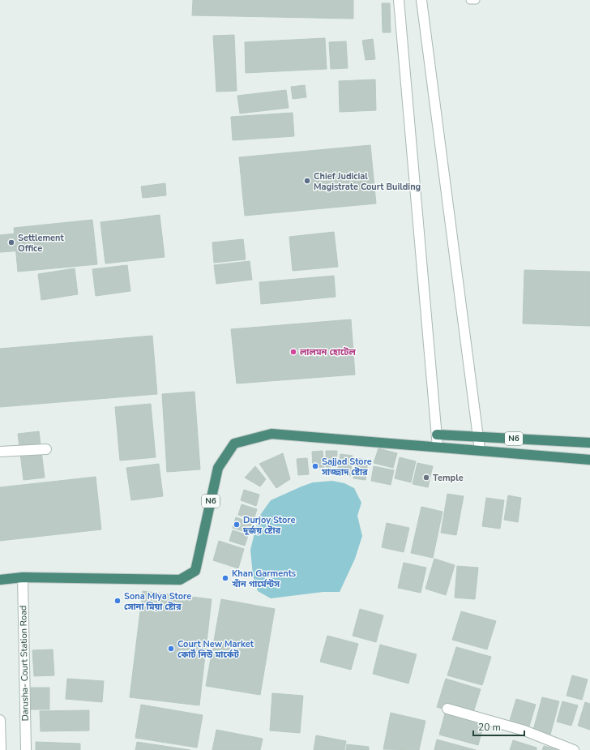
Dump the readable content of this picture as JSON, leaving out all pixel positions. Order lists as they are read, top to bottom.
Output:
{
  "streets": {
    "highway": ["N6"],
    "street": ["Darusha- Court Station Road"]
  },
  "crossings": [
    ["N6", "Darusha- Court Station Road"]
  ],
  "places": [
    "Chief Judicial Magistrate Court Building",
    "Settlement Office",
    "লালমন হোটেল",
    "Sajjad Store সাজ্জাদ ষ্টোর",
    "Temple",
    "Durjoy Store দূর্জয় ষ্টোর",
    "Khan Garments খাঁন গার্মেন্টস",
    "Sona Miya Store সোনা মিয়া ষ্টোর",
    "Court New Market কোর্ট নিউ মার্কেট"
  ],
  "scale_bar": "20 m"
}
